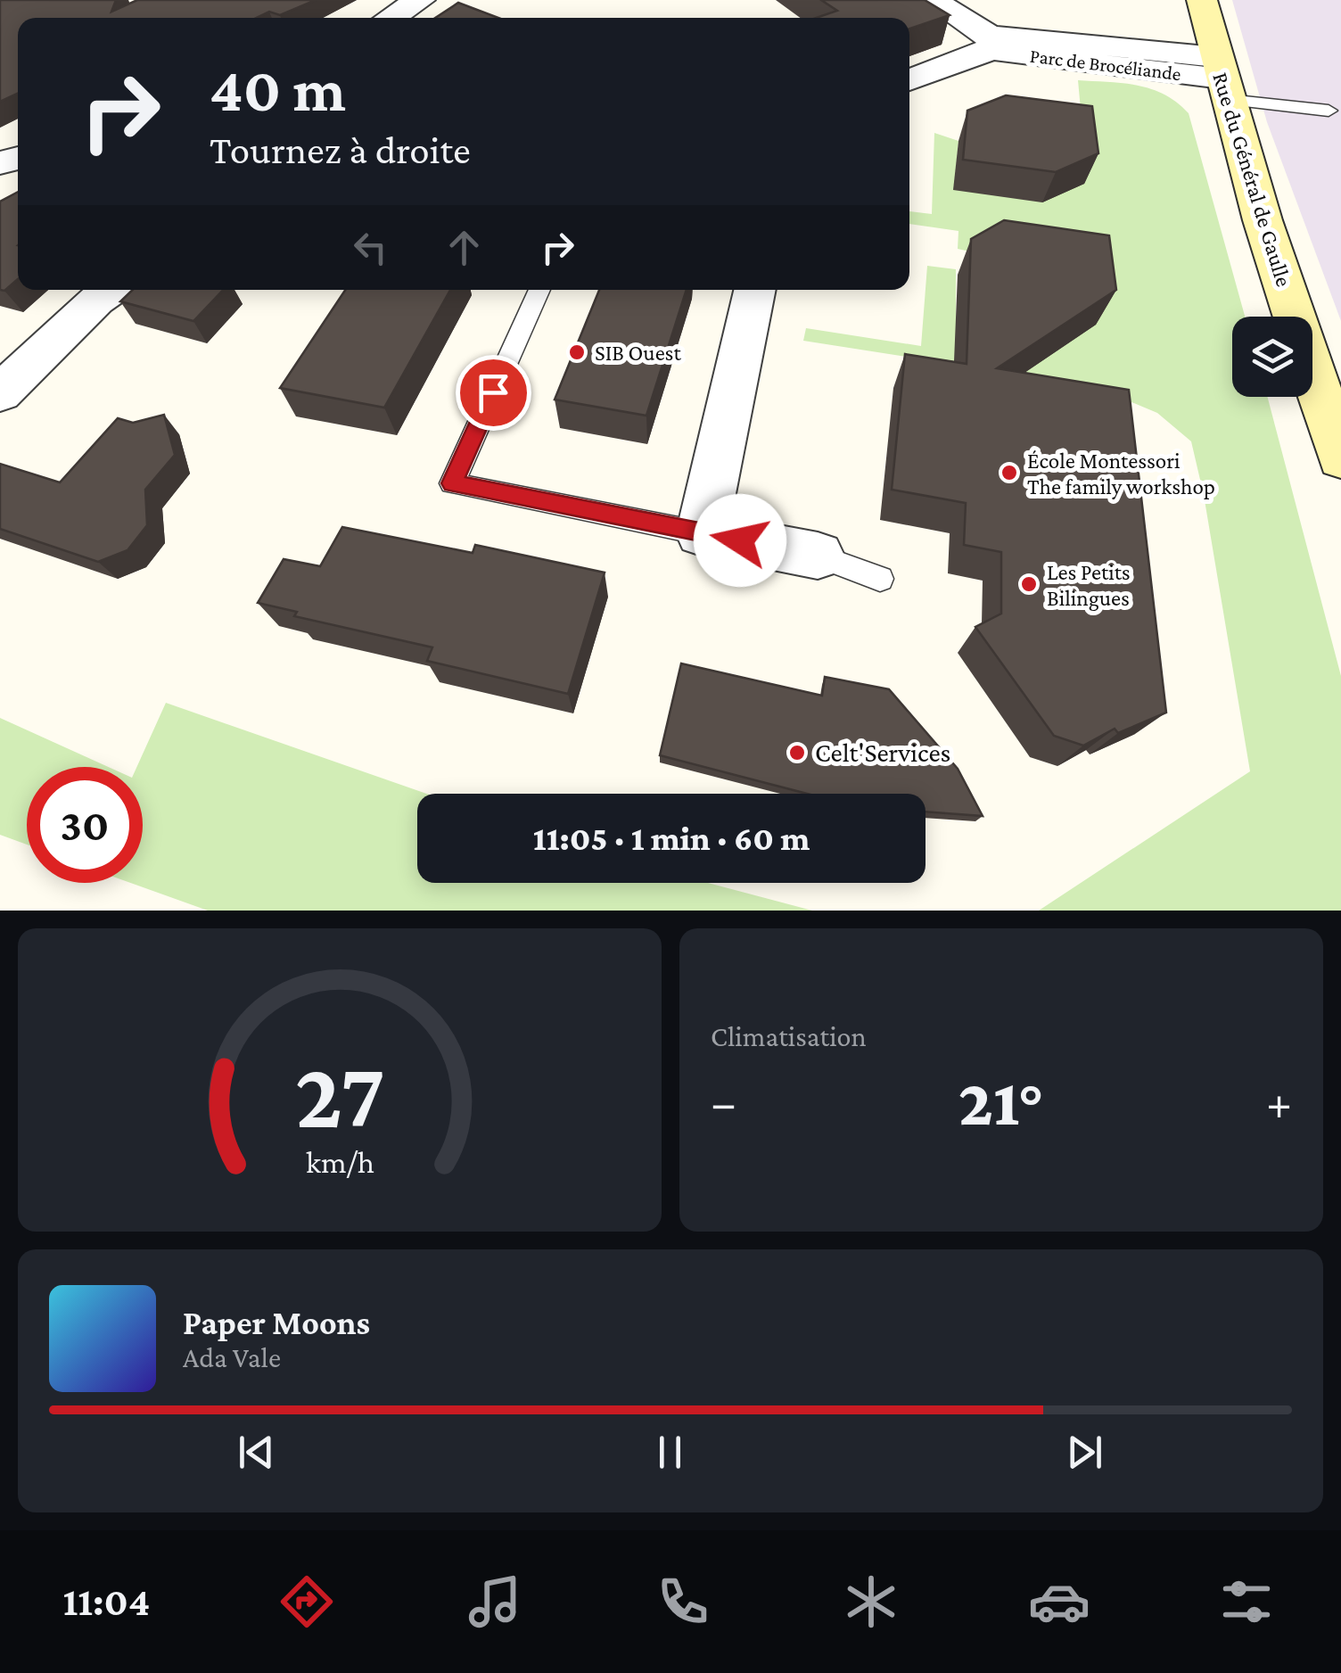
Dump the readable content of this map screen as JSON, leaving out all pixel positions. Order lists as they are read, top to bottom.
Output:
{
  "streets": {
    "main road": ["Rue du Général de Gaulle"],
    "street": ["Parc de Brocéliande"]
  },
  "crossings": [
    ["Parc de Brocéliande", "Rue du Général de Gaulle"]
  ],
  "places": [
    "SIB Ouest",
    "École Montessori The family workshop",
    "Les Petits Bilingues",
    "Celt'Services"
  ],
  "page": {
    "turn": ["40 m", "Tournez à droite"],
    "limit": "30",
    "trip": "11:05 · 1 min · 60 m",
    "tile": "Climatisation",
    "heat": ["−", "21°", "+"],
    "song": ["Paper Moons", "Ada Vale"],
    "tabs": "11:04",
    "gauge": ["27", "km/h"]
  }
}
